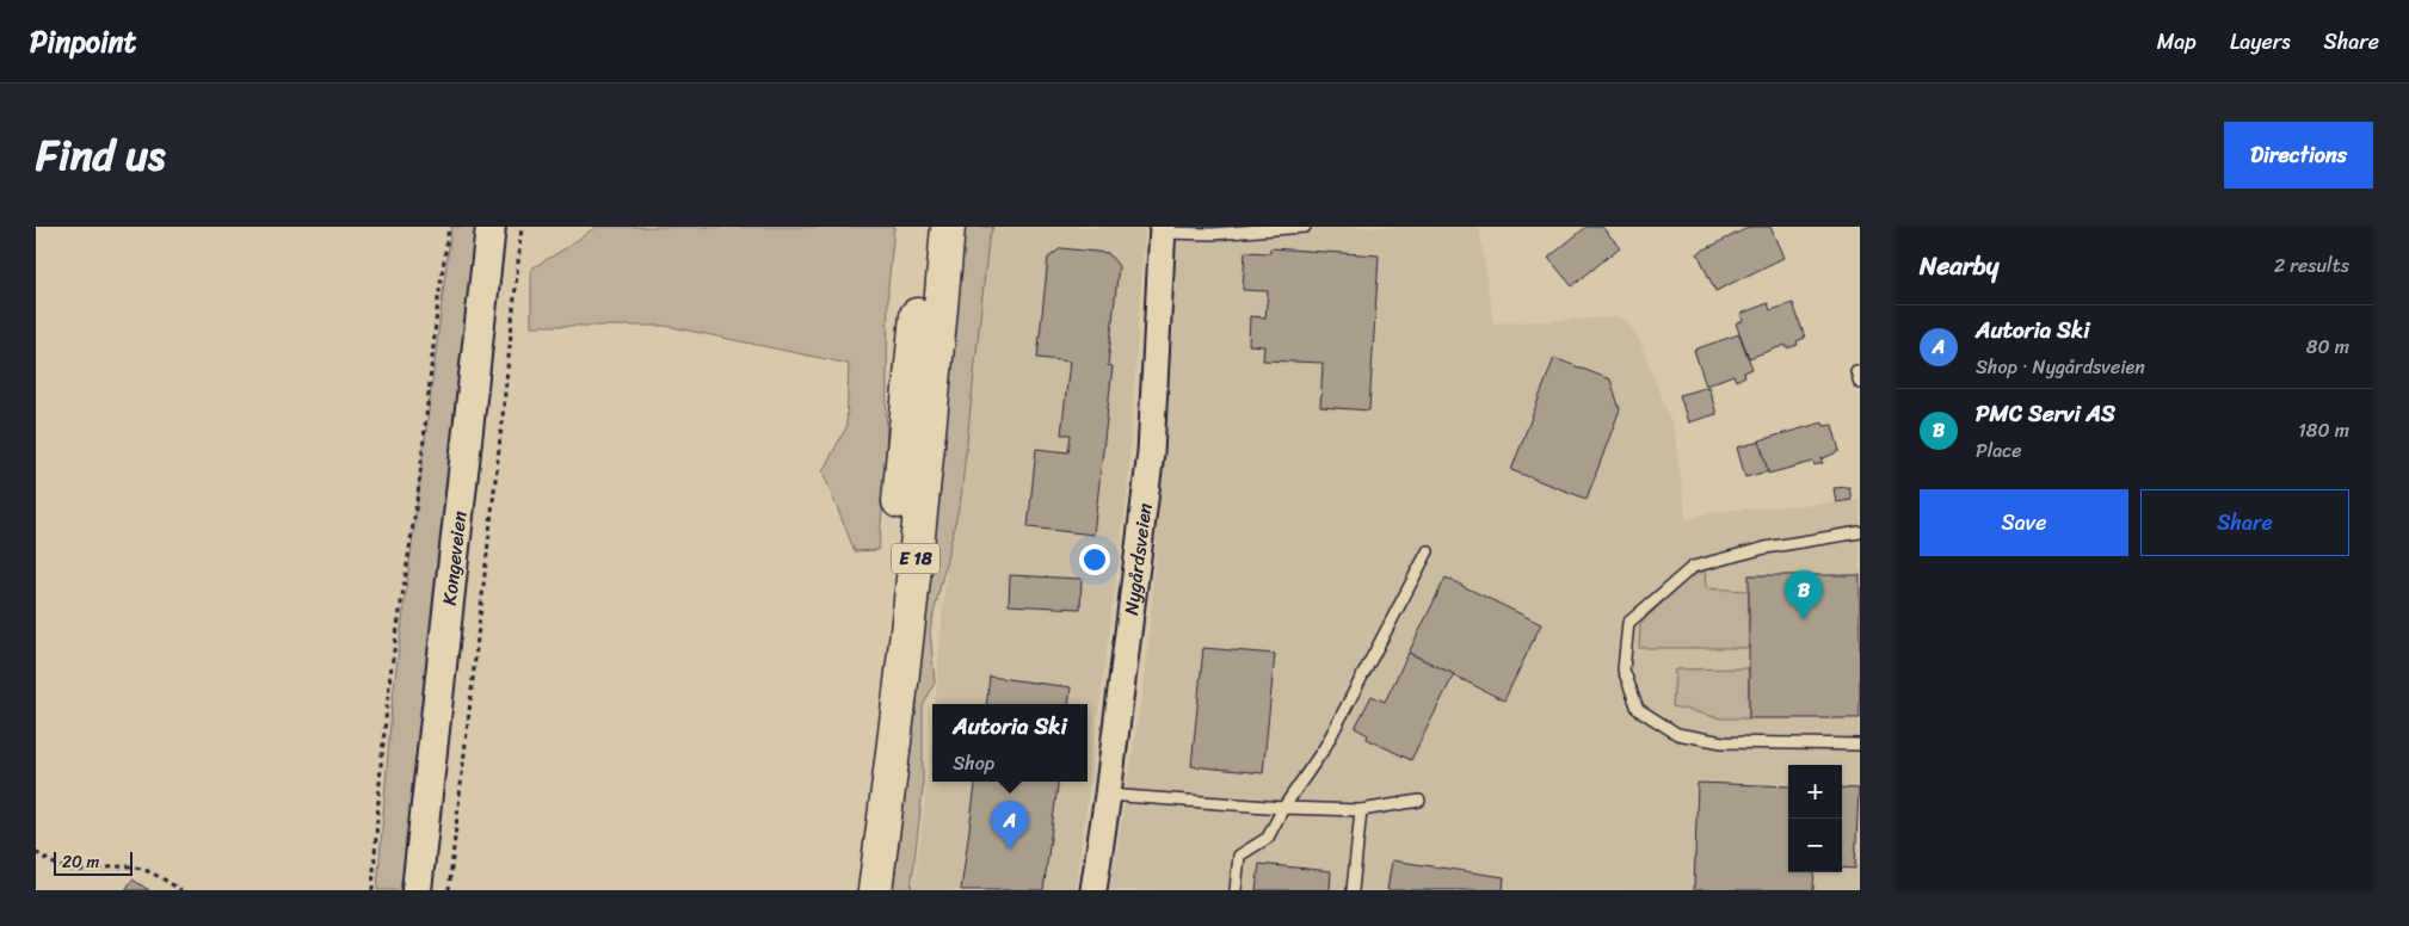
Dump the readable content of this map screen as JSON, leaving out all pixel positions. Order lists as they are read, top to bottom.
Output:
{
  "streets": {
    "highway": ["E 18"],
    "main road": ["Kongeveien"],
    "street": ["Nygårdsveien"]
  },
  "scale_bar": "20 m",
  "page": {
    "header": "Pinpoint",
    "nav": ["Map", "Layers", "Share"],
    "title": "Find us",
    "buttons": [
      "Directions",
      ["Save", "Share"]
    ],
    "heading": ["Nearby", "2 results"],
    "list": [
      {
        "mark": "A",
        "name": "Autoria Ski",
        "note": "Shop · Nygårdsveien",
        "value": "80 m"
      },
      {
        "mark": "B",
        "name": "PMC Servi AS",
        "note": "Place",
        "value": "180 m"
      }
    ],
    "pins": ["B", "A"],
    "popup": ["Autoria Ski", "Shop"],
    "map_buttons": ["+", "−"],
    "scale": "20 m"
  }
}
